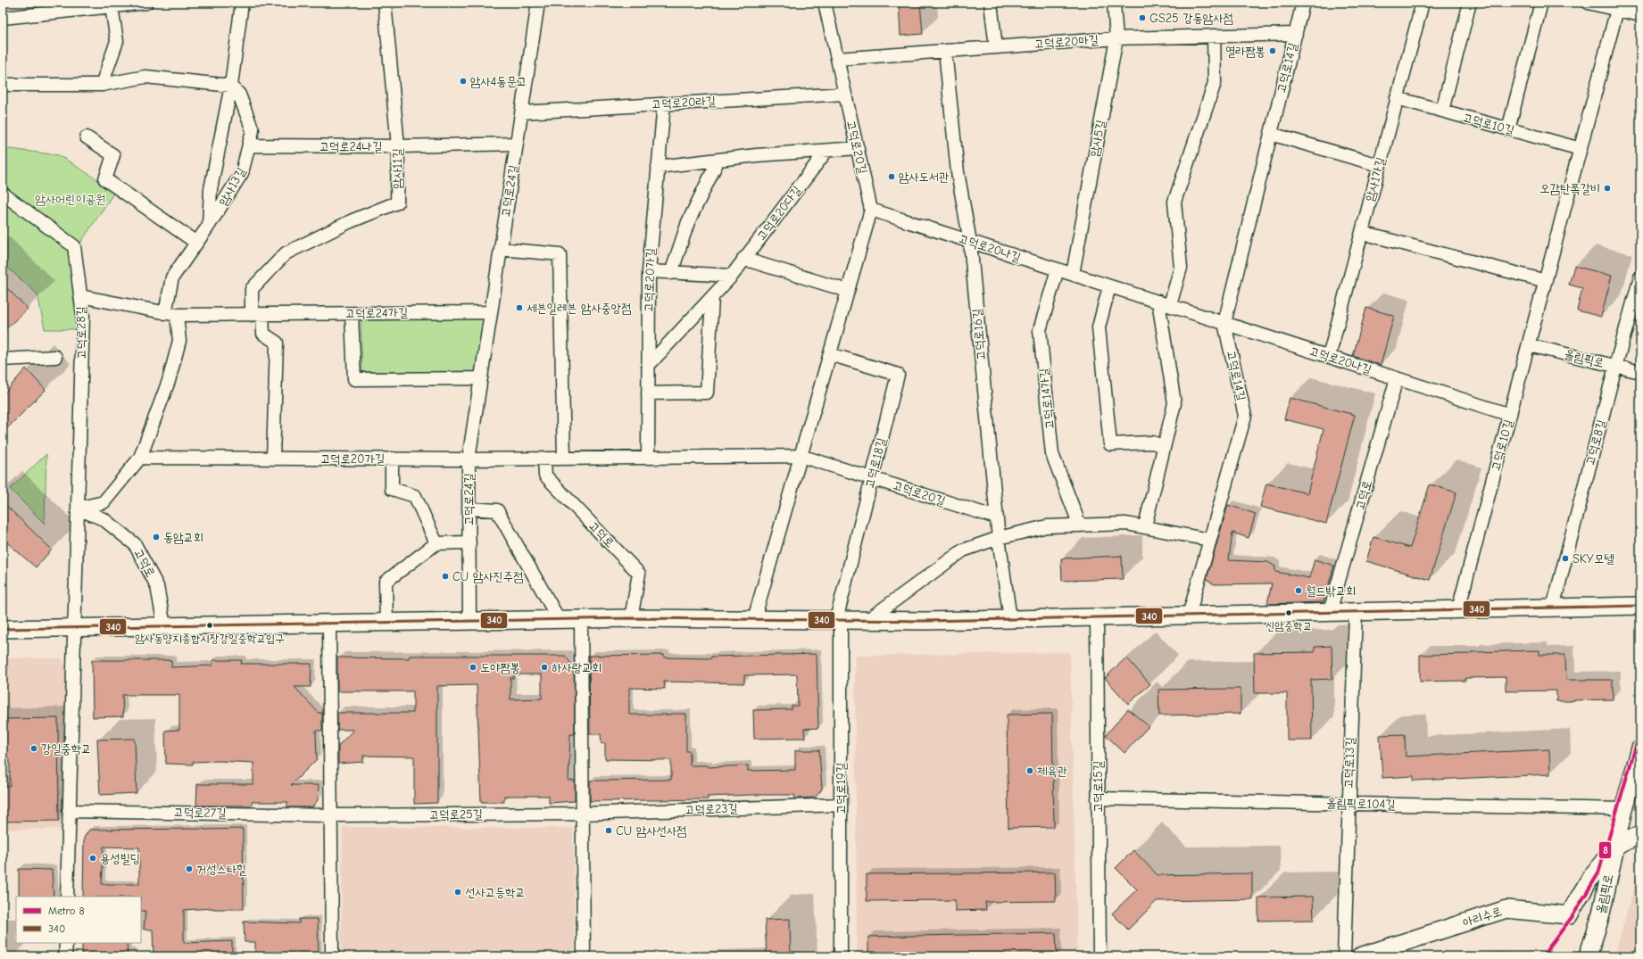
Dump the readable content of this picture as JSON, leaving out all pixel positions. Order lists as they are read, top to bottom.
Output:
{
  "streets": {
    "main road": ["올림픽로", "아리수로"],
    "street": [
      "고덕로20마길",
      "고덕로14길",
      "고덕로20라길",
      "고덕로10길",
      "암사5길",
      "고덕로24나길",
      "고덕로20길",
      "암사11길",
      "암사1가길",
      "암사13길",
      "고덕로24길",
      "고덕로20다길",
      "고덕로20나길",
      "고덕로20가길",
      "고덕로24가길",
      "고덕로28길",
      "고덕로16길",
      "고덕로14가길",
      "고덕로8길",
      "고덕로18길",
      "고덕로",
      "고덕로13길",
      "고덕로15길",
      "고덕로19길",
      "올림픽로104길",
      "고덕로23길",
      "고덕로27길",
      "고덕로25길"
    ]
  },
  "crossings": [
    ["고덕로20마길", "고덕로14길"],
    ["고덕로20마길", "암사5길"],
    ["고덕로20마길", "고덕로20길"],
    ["고덕로20마길", "고덕로16길"],
    ["고덕로14길", "고덕로20나길"],
    ["고덕로20라길", "고덕로20길"],
    ["고덕로20라길", "고덕로24길"],
    ["고덕로20라길", "고덕로20가길"],
    ["고덕로10길", "암사1가길"],
    ["고덕로10길", "고덕로20나길"],
    ["고덕로10길", "올림픽로"],
    ["암사5길", "고덕로20나길"],
    ["고덕로24나길", "암사11길"],
    ["고덕로24나길", "암사13길"],
    ["고덕로24나길", "고덕로24길"],
    ["고덕로20길", "고덕로20나길"],
    ["고덕로20길", "고덕로20가길"],
    ["고덕로20길", "고덕로16길"],
    ["고덕로20길", "고덕로18길"],
    ["암사11길", "고덕로24가길"],
    ["암사1가길", "고덕로20나길"],
    ["암사13길", "고덕로24가길"],
    ["고덕로24길", "고덕로20가길"],
    ["고덕로24길", "고덕로24가길"],
    ["고덕로20다길", "고덕로20가길"],
    ["고덕로20나길", "고덕로16길"],
    ["고덕로20나길", "고덕로14가길"],
    ["고덕로20나길", "고덕로"],
    ["고덕로20가길", "고덕로"],
    ["고덕로24가길", "고덕로28길"],
    ["고덕로28길", "고덕로"],
    ["올림픽로", "고덕로8길"],
    ["올림픽로", "올림픽로104길"],
    ["올림픽로", "아리수로"],
    ["고덕로18길", "고덕로19길"],
    ["고덕로13길", "올림픽로104길"],
    ["고덕로15길", "올림픽로104길"],
    ["고덕로19길", "고덕로23길"],
    ["고덕로23길", "고덕로25길"],
    ["고덕로27길", "고덕로25길"]
  ],
  "parks": ["암사어린이공원"],
  "places": [
    "GS25 강동암사점",
    "열라짬뽕",
    "암사4동문고",
    "암사도서관",
    "오감탄쪽갈비",
    "세븐일레븐 암사중앙점",
    "동암교회",
    "SKY모텔",
    "CU 암사진주점",
    "월드밖교회",
    "신암중학교",
    "암사동양지종합시장강일중학교입구",
    "도야짬뽕",
    "하사랑교회",
    "강일중학교",
    "체육관",
    "CU 암사선사점",
    "용성빌딩",
    "거성스타힐",
    "선사고등학교"
  ],
  "lines": ["transit line 340", "metro line 8"],
  "legend": ["Metro 8", "340"]
}
